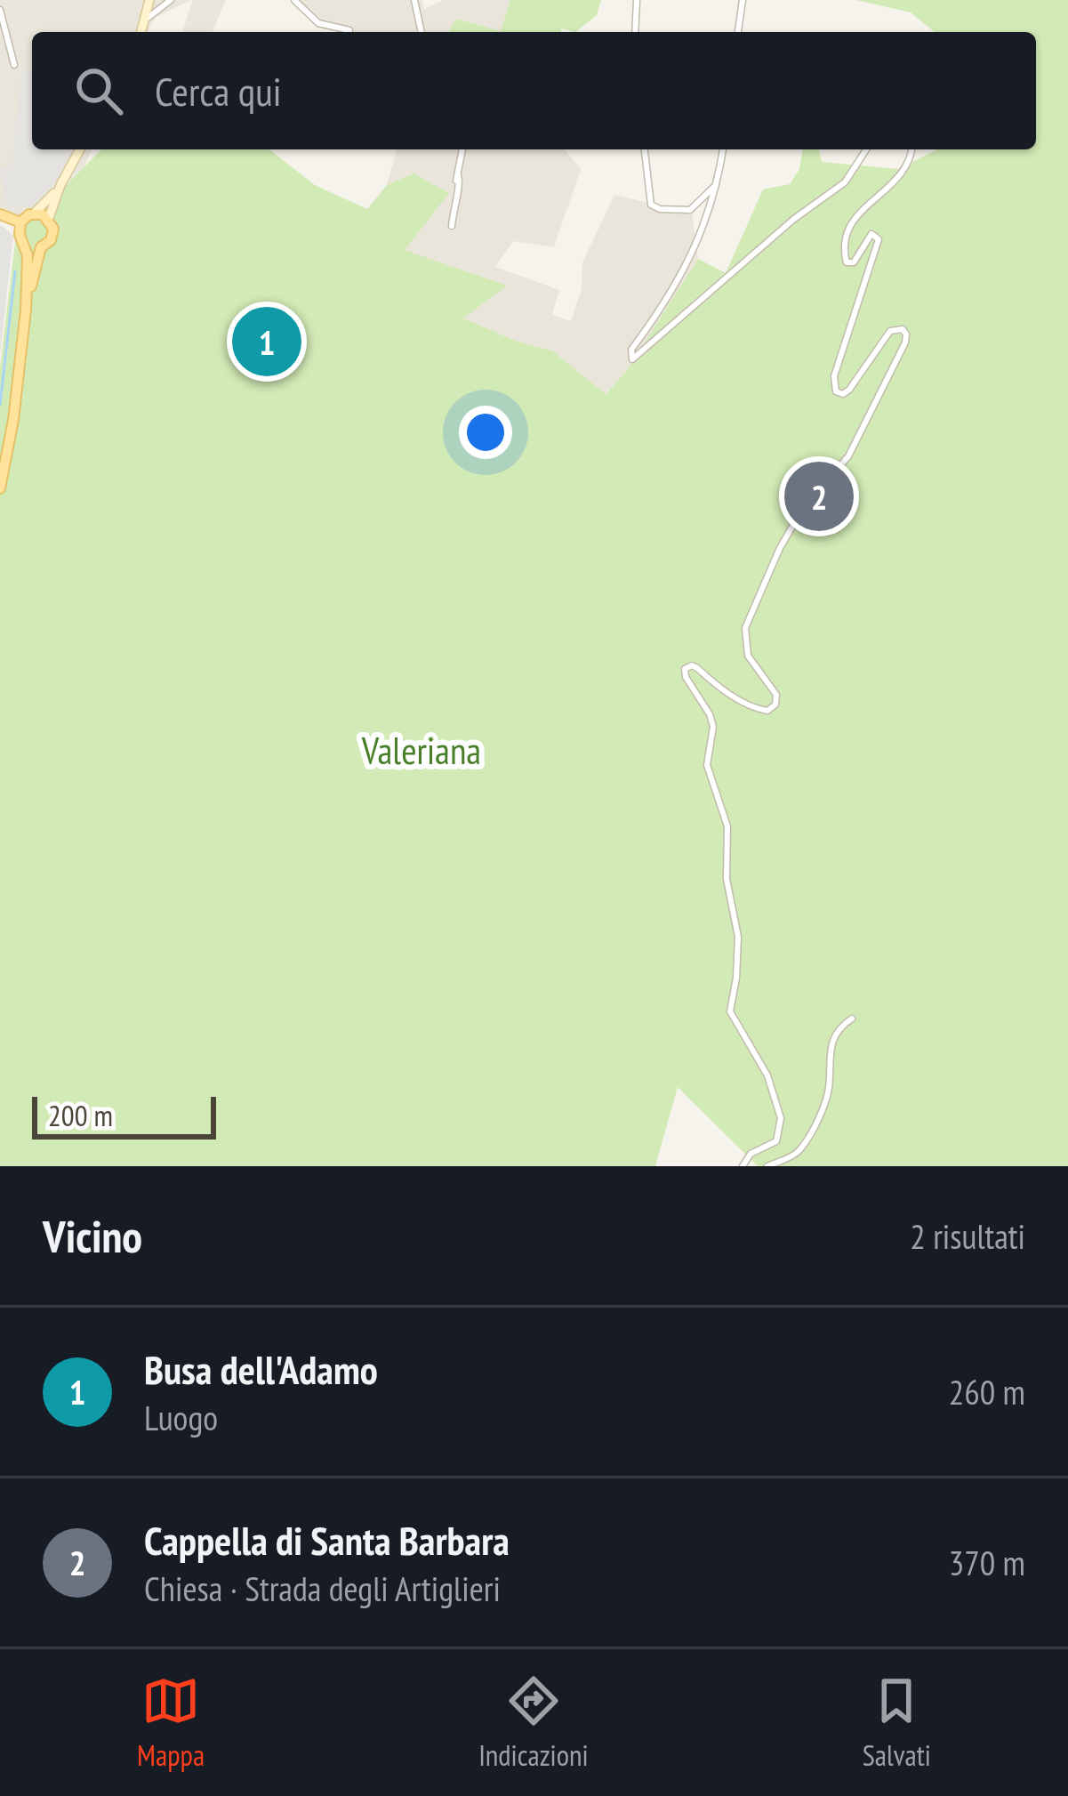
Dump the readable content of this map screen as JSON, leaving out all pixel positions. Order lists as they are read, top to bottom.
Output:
{
  "parks": ["Valeriana"],
  "scale_bar": "200 m",
  "page": {
    "search": "Cerca qui",
    "pins": ["1", "2"],
    "scale": "200 m",
    "heading": ["Vicino", "2 risultati"],
    "list": [
      {
        "mark": "1",
        "name": "Busa dell'Adamo",
        "note": "Luogo",
        "value": "260 m"
      },
      {
        "mark": "2",
        "name": "Cappella di Santa Barbara",
        "note": "Chiesa · Strada degli Artiglieri",
        "value": "370 m"
      }
    ],
    "nav": ["Mappa", "Indicazioni", "Salvati"]
  }
}
